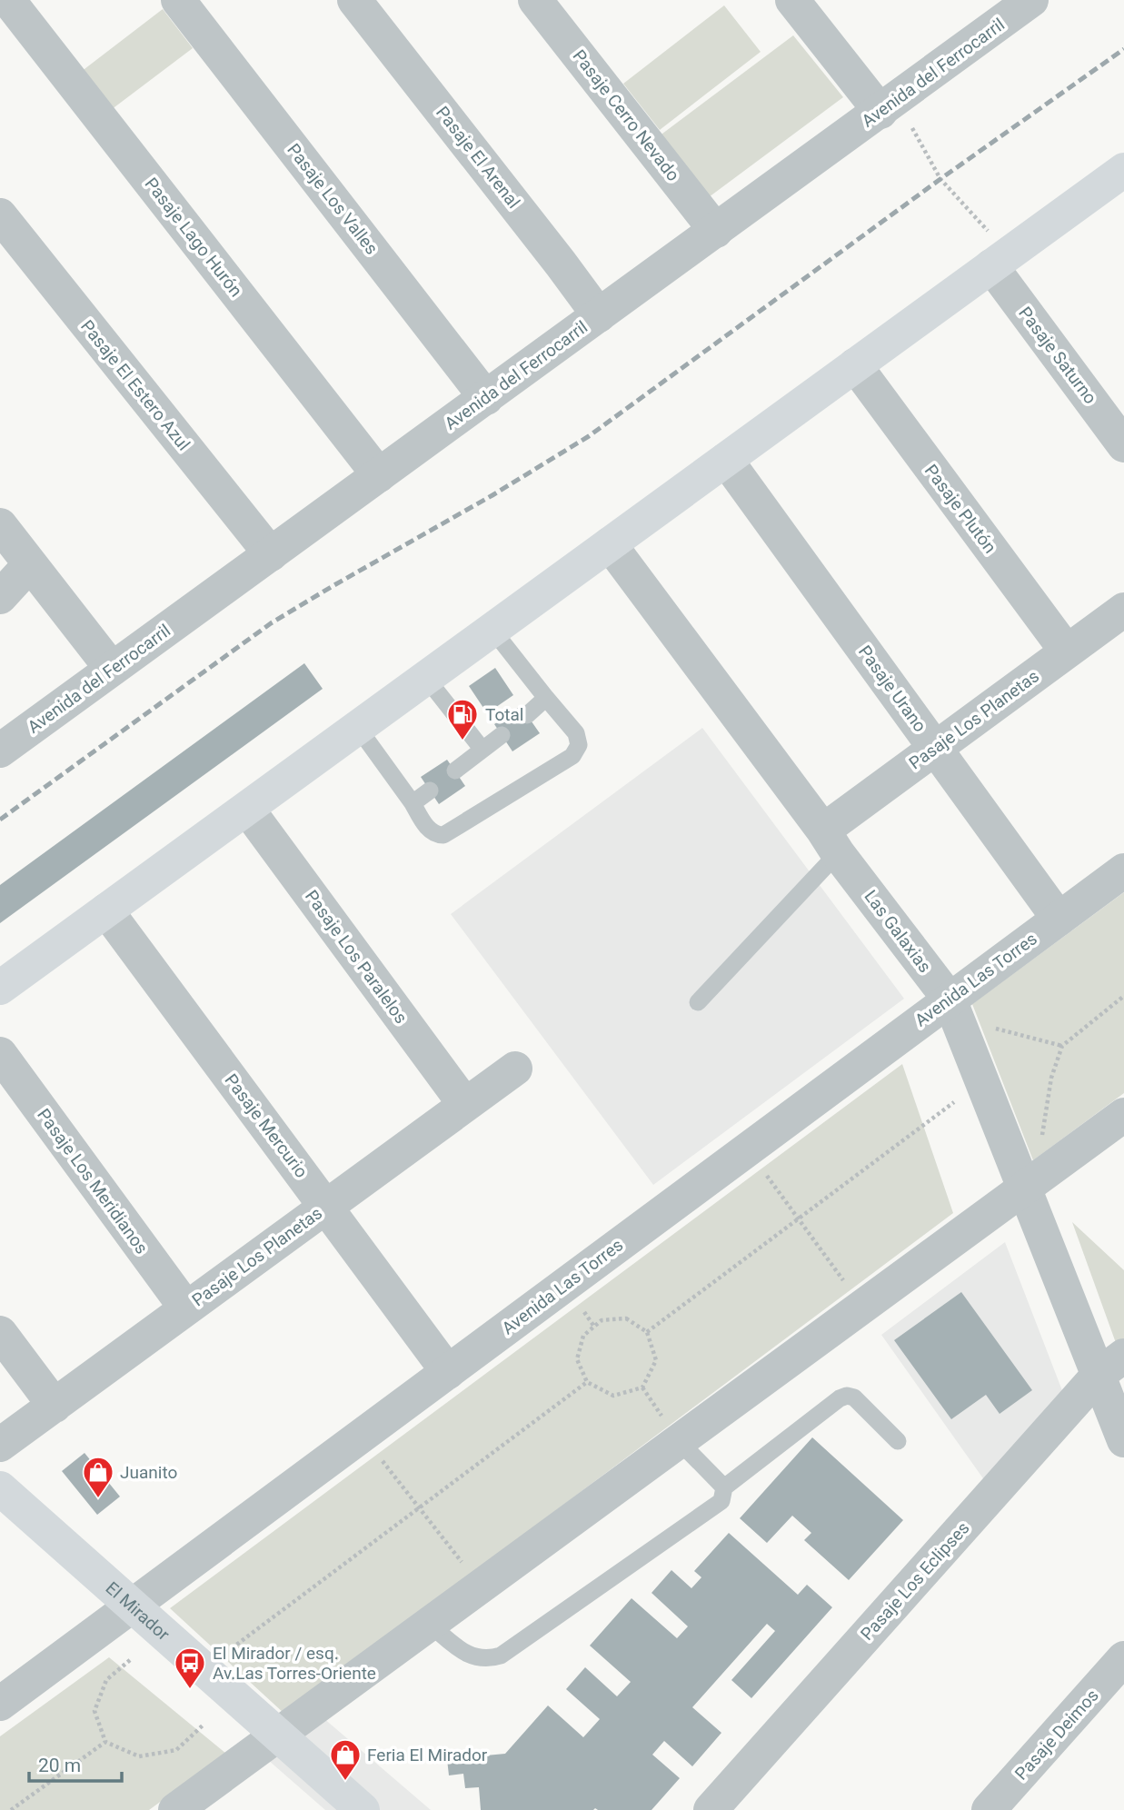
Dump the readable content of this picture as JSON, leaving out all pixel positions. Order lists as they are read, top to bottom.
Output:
{
  "streets": {
    "main road": ["El Mirador"],
    "street": [
      "Avenida del Ferrocarril",
      "Pasaje Cerro Nevado",
      "Pasaje El Arenal",
      "Pasaje Los Valles",
      "Pasaje Lago Hurón",
      "Pasaje Saturno",
      "Pasaje El Estero Azul",
      "Pasaje Plutón",
      "Pasaje Urano",
      "Pasaje Los Planetas",
      "Las Galaxias",
      "Pasaje Los Paralelos",
      "Avenida Las Torres",
      "Pasaje Mercurio",
      "Pasaje Los Meridianos",
      "Pasaje Los Eclipses",
      "Pasaje Deimos"
    ]
  },
  "crossings": [
    ["Avenida del Ferrocarril", "Pasaje Cerro Nevado"],
    ["Avenida del Ferrocarril", "Pasaje El Arenal"],
    ["Avenida del Ferrocarril", "Pasaje Los Valles"],
    ["Avenida del Ferrocarril", "Pasaje Lago Hurón"],
    ["Avenida del Ferrocarril", "Pasaje El Estero Azul"],
    ["Pasaje Plutón", "Pasaje Los Planetas"],
    ["Pasaje Urano", "Pasaje Los Planetas"],
    ["Pasaje Urano", "Avenida Las Torres"],
    ["Pasaje Los Planetas", "Las Galaxias"],
    ["Pasaje Los Planetas", "Pasaje Los Paralelos"],
    ["Pasaje Los Planetas", "Pasaje Mercurio"],
    ["Pasaje Los Planetas", "Pasaje Los Meridianos"],
    ["Las Galaxias", "Avenida Las Torres"],
    ["Las Galaxias", "Pasaje Los Eclipses"],
    ["Avenida Las Torres", "Pasaje Mercurio"],
    ["Avenida Las Torres", "El Mirador"]
  ],
  "places": {
    "fuel station": ["Total"],
    "shop": ["Juanito", "Feria El Mirador"],
    "bus stop": ["El Mirador / esq. Av.Las Torres-Oriente"]
  },
  "scale_bar": "20 m"
}
